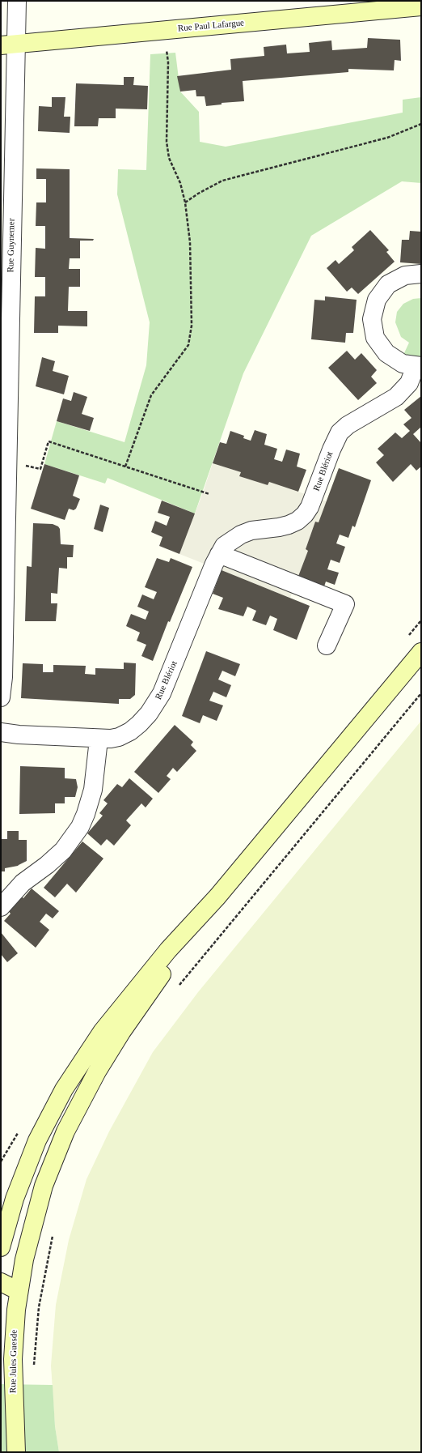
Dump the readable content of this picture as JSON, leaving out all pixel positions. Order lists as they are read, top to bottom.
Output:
{
  "streets": {
    "main road": ["Rue Paul Lafargue", "Rue Jules Guesde"],
    "street": ["Rue Guynemer", "Rue Blériot"]
  },
  "crossings": [
    ["Rue Paul Lafargue", "Rue Guynemer"]
  ]
}
